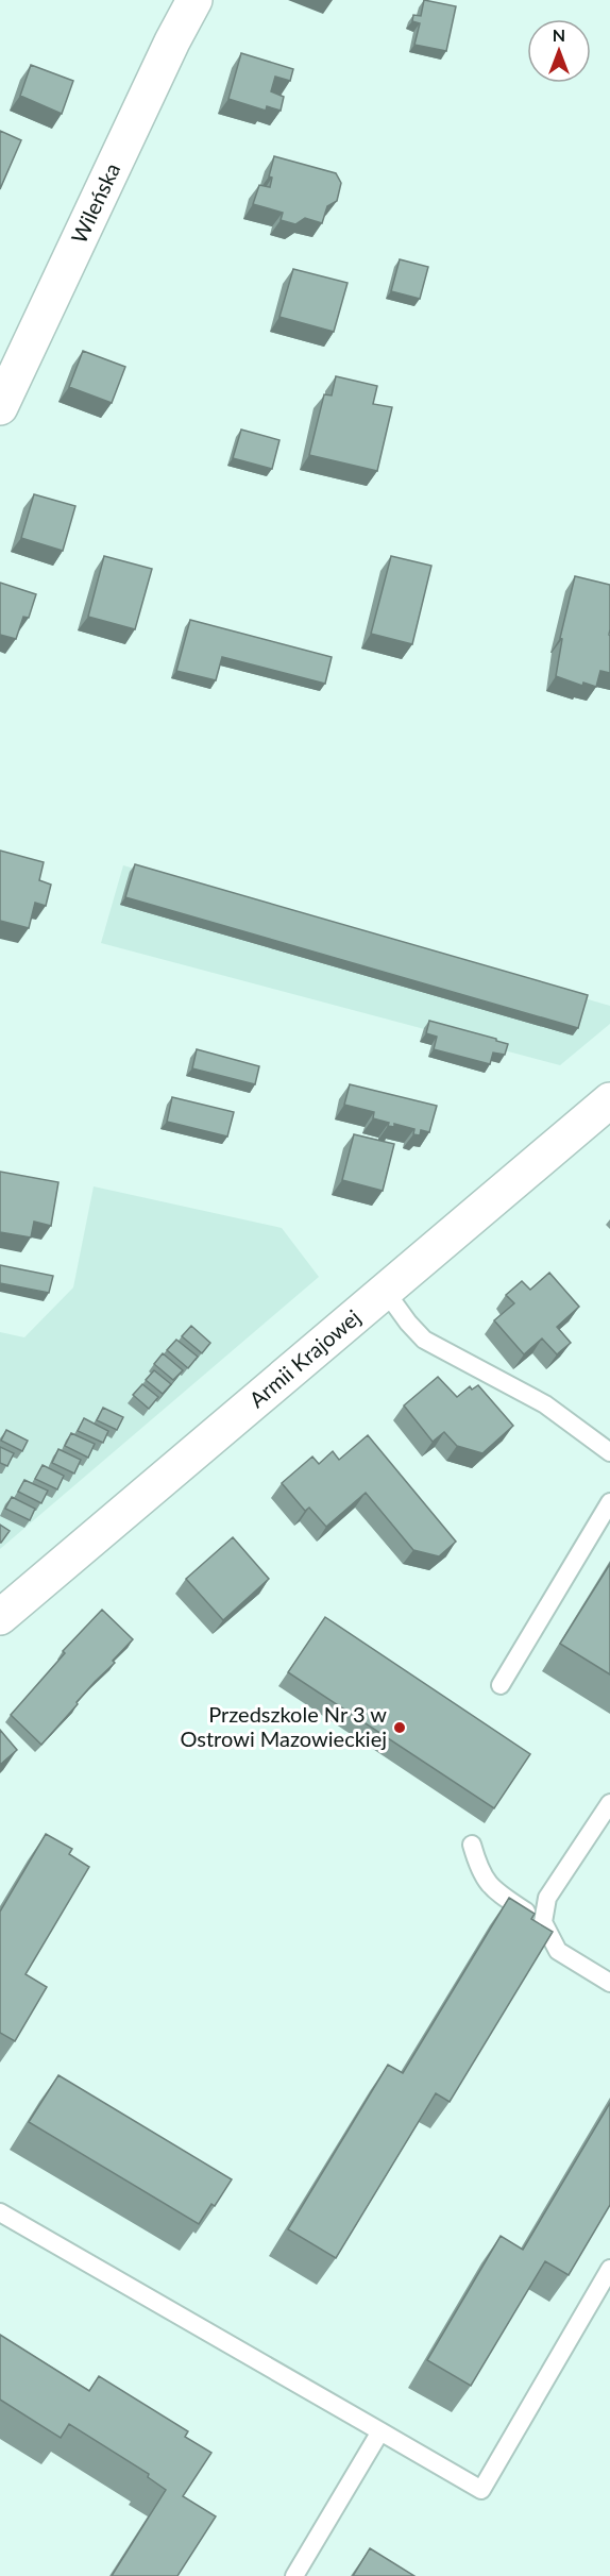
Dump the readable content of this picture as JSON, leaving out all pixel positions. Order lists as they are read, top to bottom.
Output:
{
  "streets": {
    "main road": ["Wileńska", "Armii Krajowej"]
  },
  "places": ["Przedszkole Nr 3 w Ostrowi Mazowieckiej"],
  "north": "top"
}
